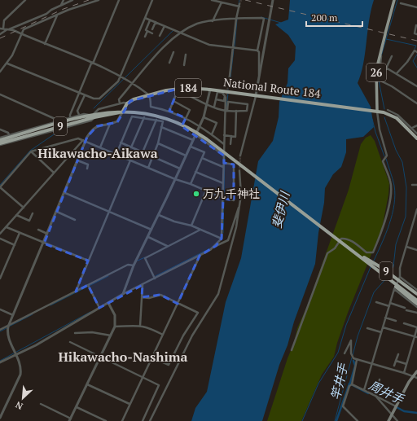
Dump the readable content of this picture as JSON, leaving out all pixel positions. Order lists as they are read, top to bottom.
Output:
{
  "streets": {
    "highway": ["184", "National Route 184", "9"],
    "main road": ["26"]
  },
  "crossings": [
    ["26", "National Route 184"]
  ],
  "districts": ["Hikawacho-Aikawa", "Hikawacho-Nashima"],
  "water": ["斐伊川", "竿井手", "周井手"],
  "places": ["万九千神社"],
  "scale_bar": "200 m",
  "north": "bottom left"
}
